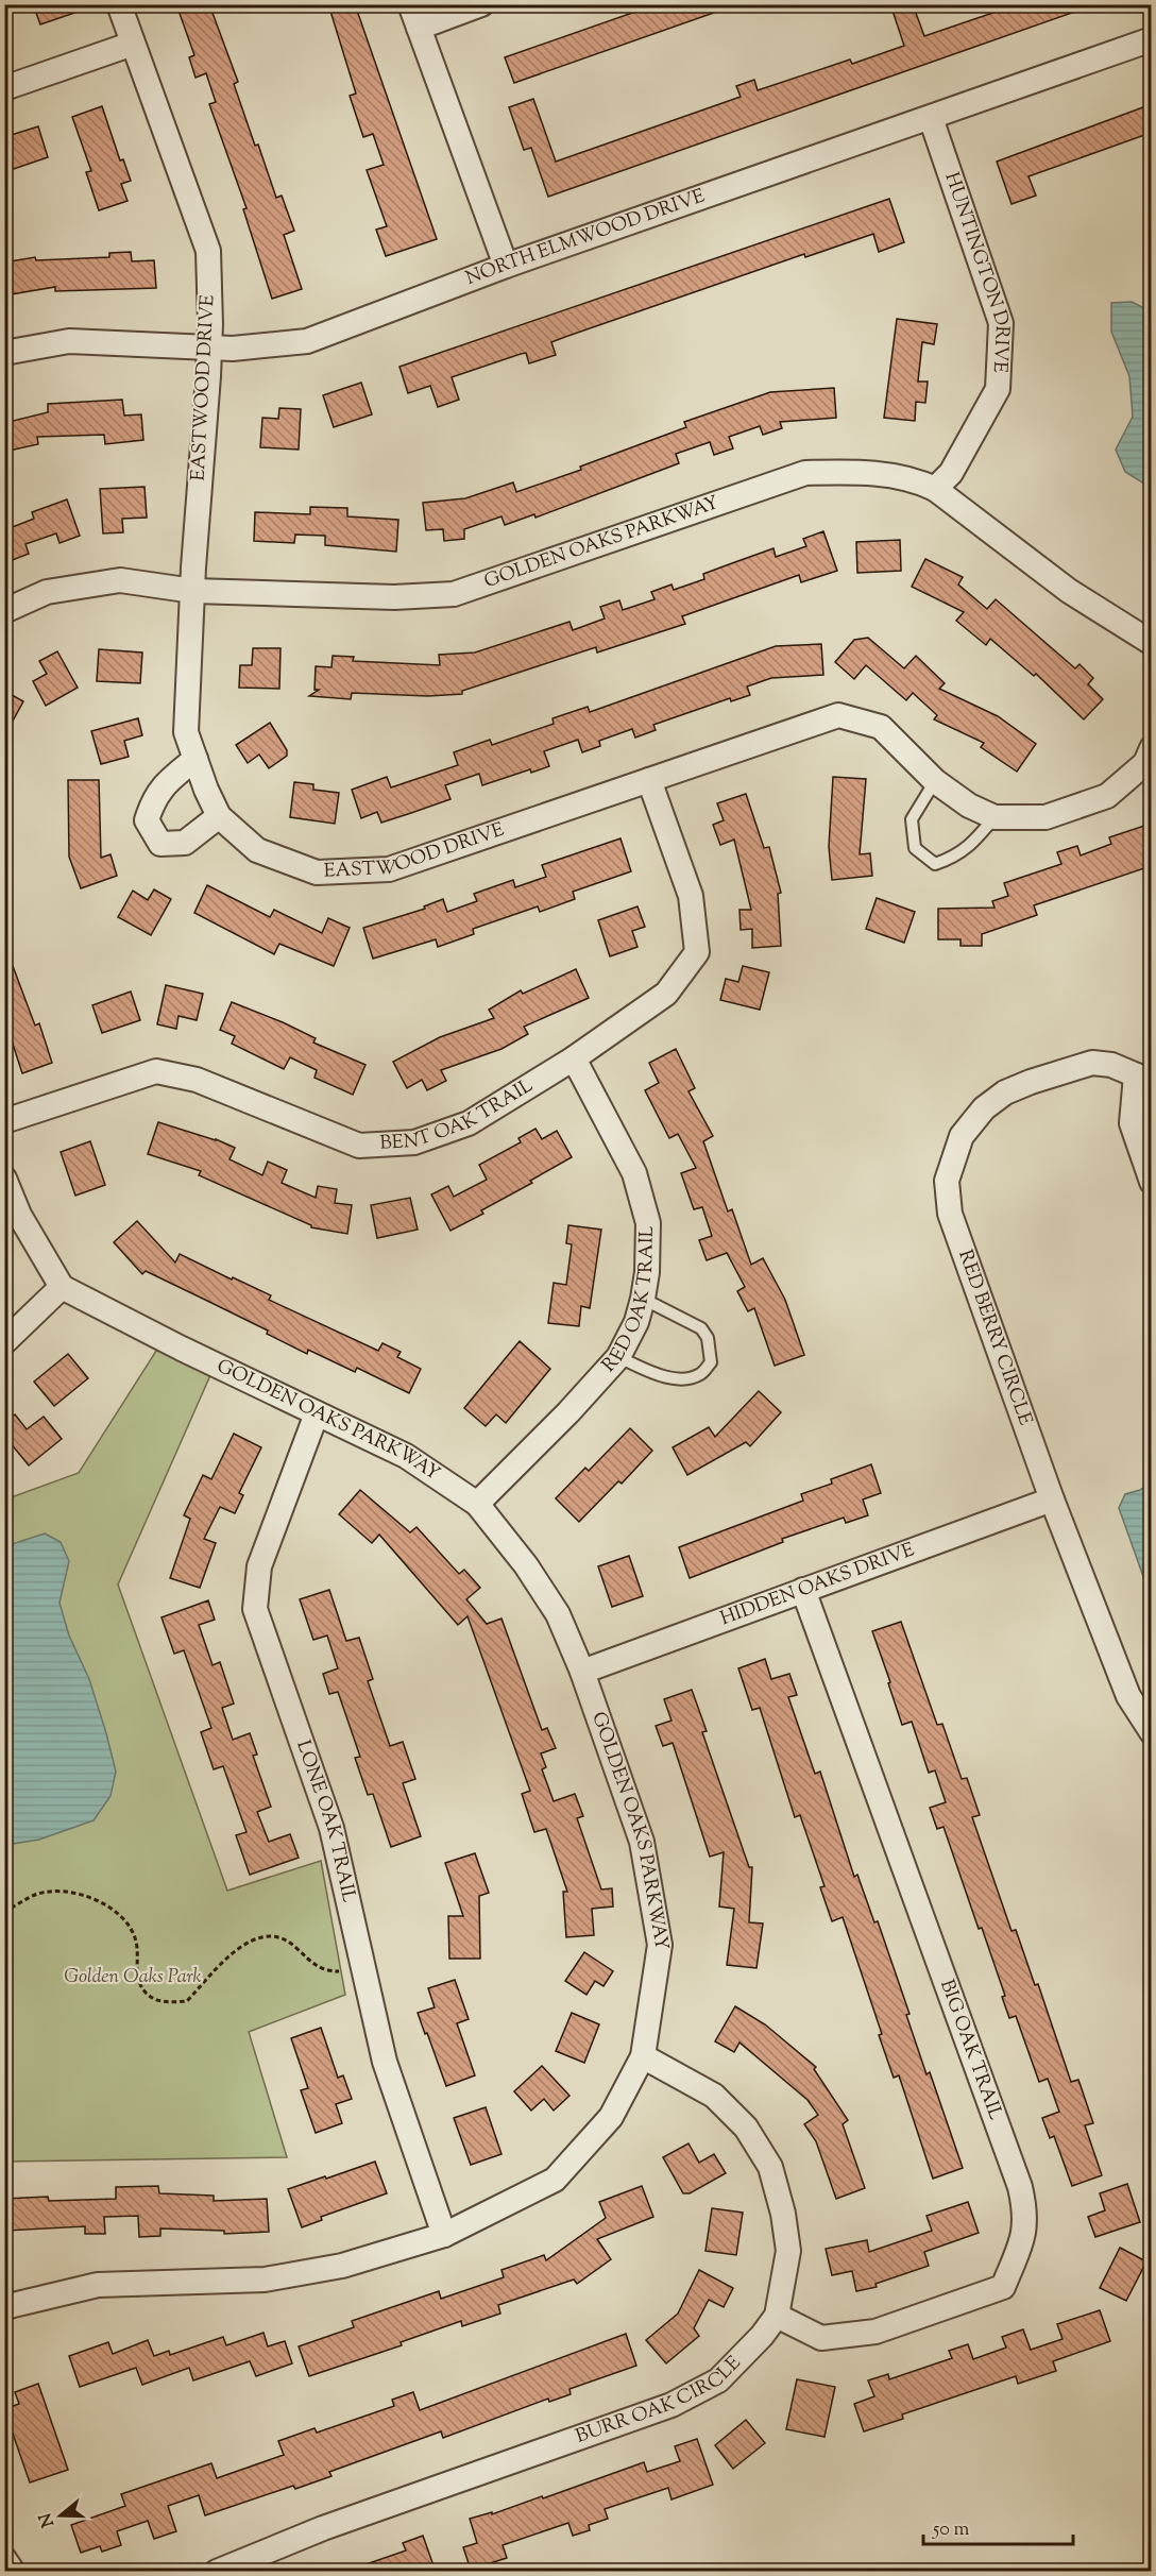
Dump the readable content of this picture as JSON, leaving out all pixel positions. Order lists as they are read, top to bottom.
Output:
{
  "streets": {
    "street": [
      "NORTH ELMWOOD DRIVE",
      "HUNTINGTON DRIVE",
      "EASTWOOD DRIVE",
      "GOLDEN OAKS PARKWAY",
      "BENT OAK TRAIL",
      "RED OAK TRAIL",
      "RED BERRY CIRCLE",
      "HIDDEN OAKS DRIVE",
      "LONE OAK TRAIL",
      "BIG OAK TRAIL",
      "BURR OAK CIRCLE"
    ]
  },
  "crossings": [
    ["NORTH ELMWOOD DRIVE", "HUNTINGTON DRIVE"],
    ["NORTH ELMWOOD DRIVE", "EASTWOOD DRIVE"],
    ["HUNTINGTON DRIVE", "GOLDEN OAKS PARKWAY"],
    ["EASTWOOD DRIVE", "GOLDEN OAKS PARKWAY"],
    ["EASTWOOD DRIVE", "BENT OAK TRAIL"],
    ["GOLDEN OAKS PARKWAY", "RED OAK TRAIL"],
    ["GOLDEN OAKS PARKWAY", "HIDDEN OAKS DRIVE"],
    ["GOLDEN OAKS PARKWAY", "LONE OAK TRAIL"],
    ["GOLDEN OAKS PARKWAY", "BURR OAK CIRCLE"],
    ["BENT OAK TRAIL", "RED OAK TRAIL"],
    ["RED BERRY CIRCLE", "HIDDEN OAKS DRIVE"],
    ["HIDDEN OAKS DRIVE", "BIG OAK TRAIL"],
    ["BIG OAK TRAIL", "BURR OAK CIRCLE"]
  ],
  "parks": ["Golden Oaks Park"],
  "scale_bar": "50 m",
  "north": "left"
}
